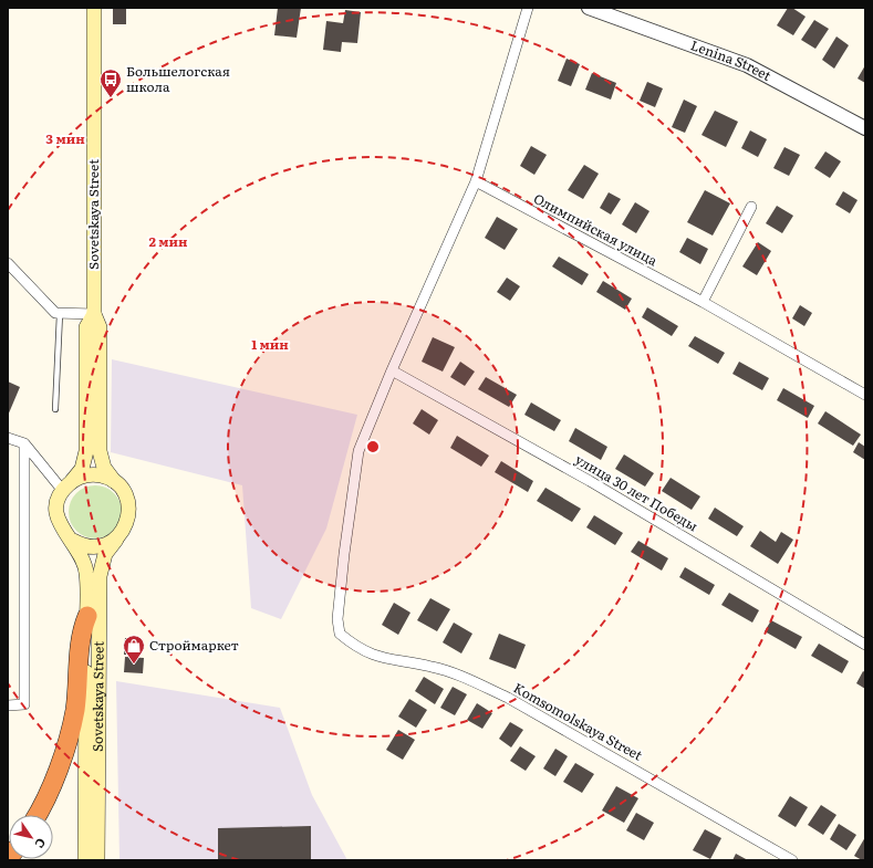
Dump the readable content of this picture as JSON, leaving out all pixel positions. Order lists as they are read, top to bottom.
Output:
{
  "streets": {
    "main road": ["Sovetskaya Street"],
    "street": [
      "Lenina Street",
      "Олимпийская улица",
      "улица 30 лет Победы",
      "Komsomolskaya Street"
    ]
  },
  "crossings": [
    ["улица 30 лет Победы", "Komsomolskaya Street"]
  ],
  "places": {
    "bus stop": ["Большелогская школа"],
    "shop": ["Строймаркет"]
  },
  "north": "bottom right",
  "rings": ["3 мин", "2 мин", "1 мин"]
}
